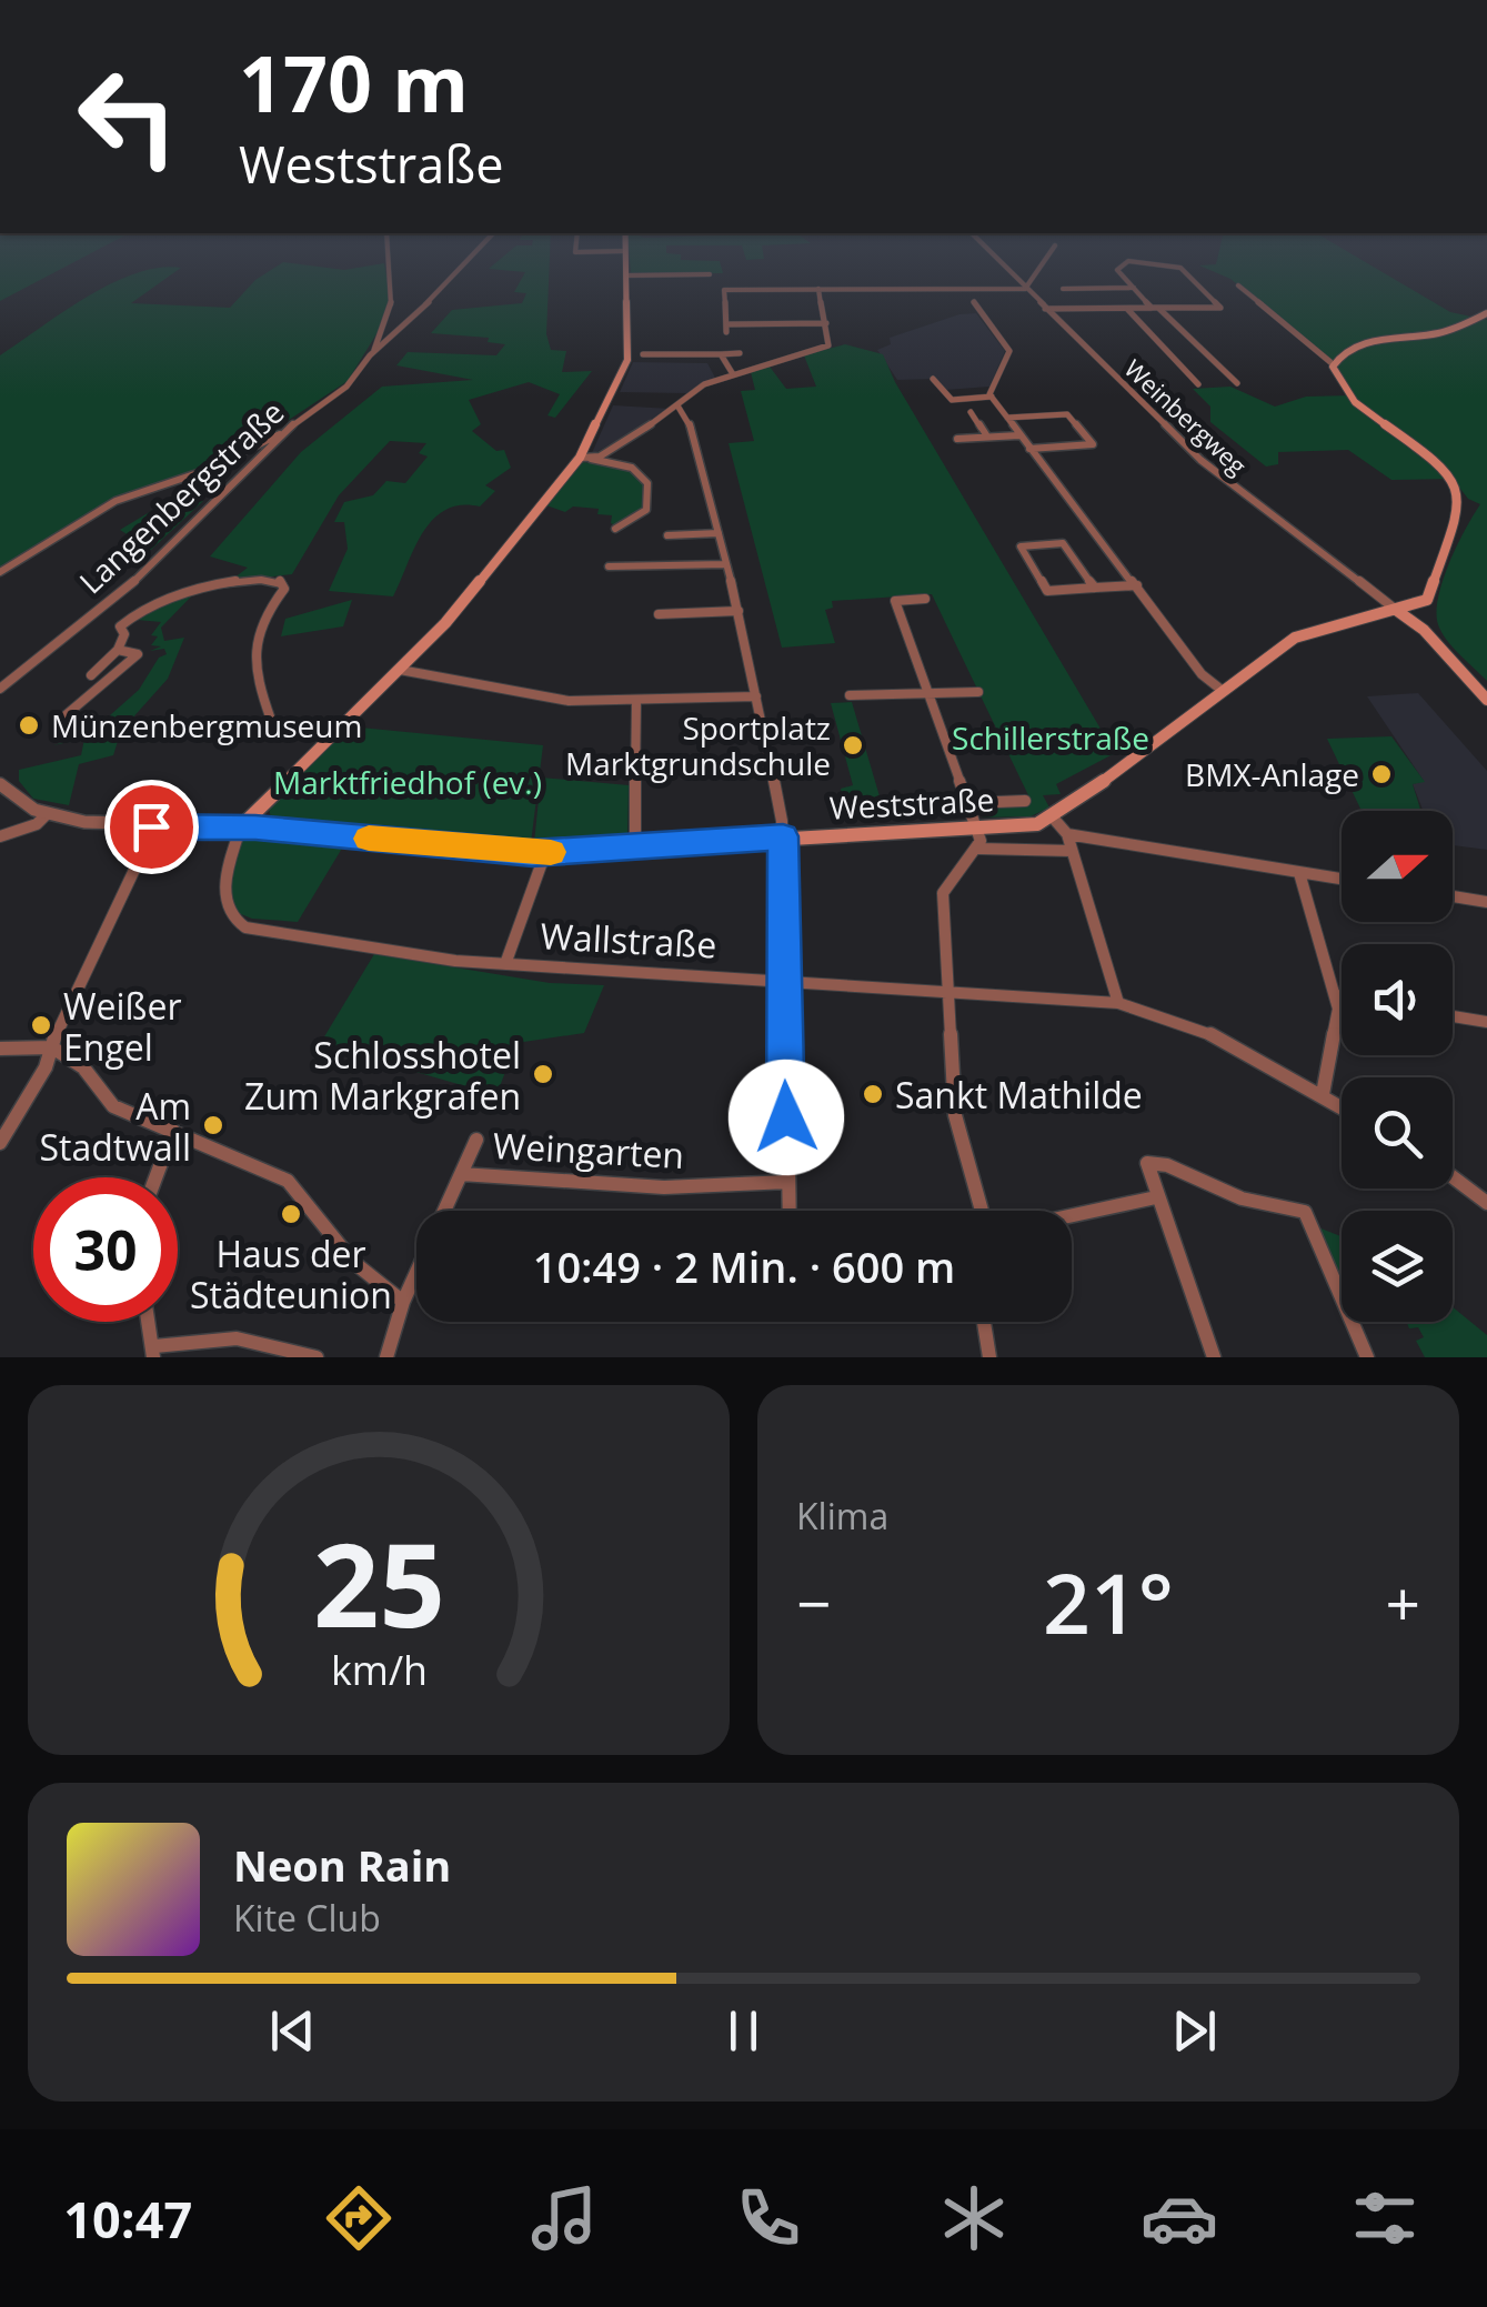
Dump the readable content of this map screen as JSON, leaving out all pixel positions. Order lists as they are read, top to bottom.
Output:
{
  "streets": {
    "main road": ["Weststraße"],
    "street": [
      "Weinbergweg",
      "Langenbergstraße",
      "Wallstraße",
      "Weingarten"
    ]
  },
  "crossings": [
    ["Weststraße", "Wallstraße"]
  ],
  "parks": ["Schillerstraße", "Marktfriedhof (ev.)"],
  "places": [
    "Münzenbergmuseum",
    "Sportplatz Marktgrundschule",
    "BMX-Anlage",
    "Weißer Engel",
    "Schlosshotel Zum Markgrafen",
    "Sankt Mathilde",
    "Am Stadtwall",
    "Haus der Städteunion"
  ],
  "north": "right",
  "page": {
    "turn": ["170 m", "Weststraße"],
    "limit": "30",
    "trip": "10:49 · 2 Min. · 600 m",
    "tile": "Klima",
    "heat": ["−", "21°", "+"],
    "song": ["Neon Rain", "Kite Club"],
    "tabs": "10:47",
    "gauge": ["25", "km/h"]
  }
}
